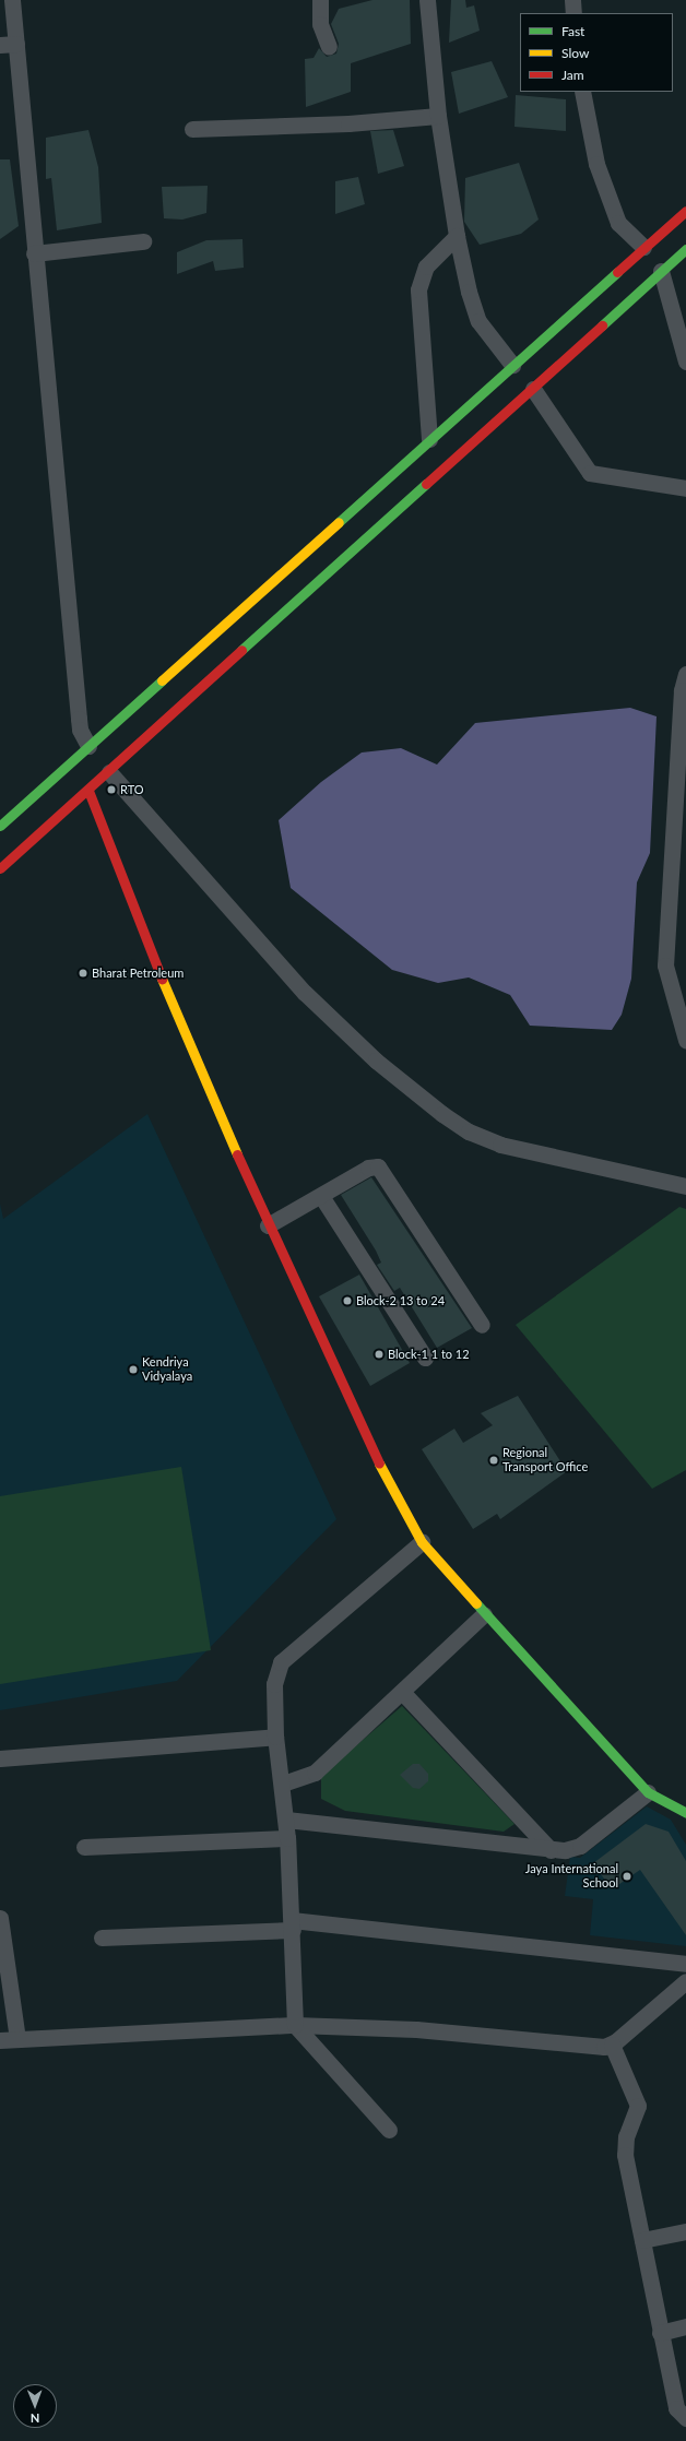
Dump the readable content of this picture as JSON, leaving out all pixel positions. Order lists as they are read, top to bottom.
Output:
{
  "places": [
    "RTO",
    "Bharat Petroleum",
    "Block-2 13 to 24",
    "Block-1 1 to 12",
    "Kendriya Vidyalaya",
    "Regional Transport Office",
    "Jaya International School"
  ],
  "legend": ["Fast", "Slow", "Jam"],
  "north": "bottom"
}
